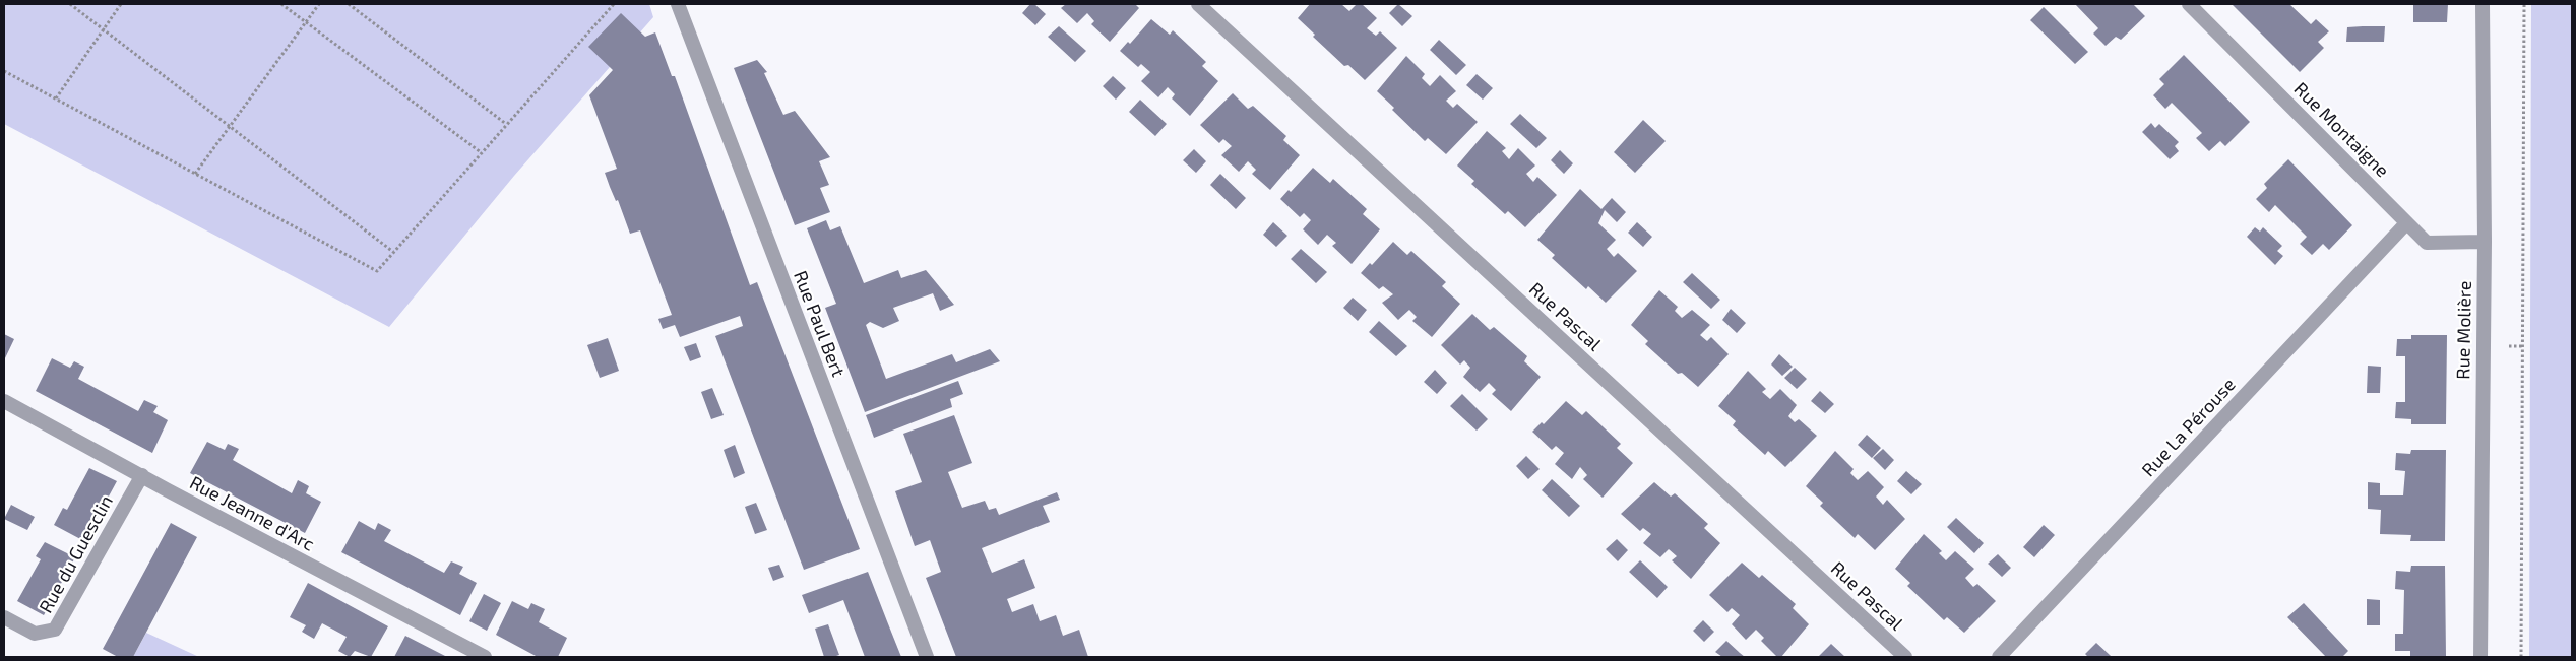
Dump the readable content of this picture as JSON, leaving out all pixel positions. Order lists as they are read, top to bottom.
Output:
{
  "streets": {
    "street": [
      "Rue Montaigne",
      "Rue Pascal",
      "Rue Paul Bert",
      "Rue Molière",
      "Rue La Pérouse",
      "Rue Jeanne d'Arc",
      "Rue du Guesclin"
    ]
  },
  "crossings": [
    ["Rue Montaigne", "Rue Molière"],
    ["Rue Montaigne", "Rue La Pérouse"],
    ["Rue Jeanne d'Arc", "Rue du Guesclin"]
  ]
}
